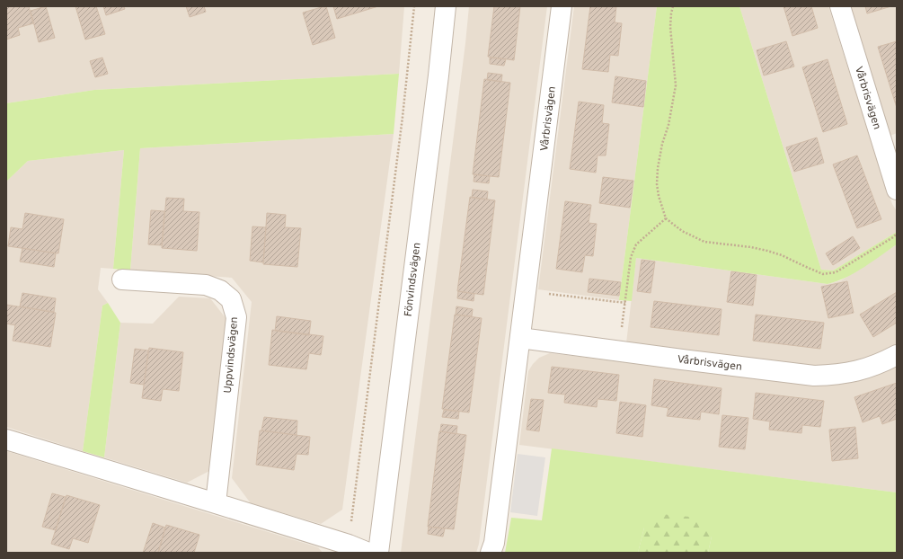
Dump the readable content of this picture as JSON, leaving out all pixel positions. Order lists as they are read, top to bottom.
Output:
{
  "streets": {
    "street": ["Vårbrisvägen", "Fönvindsvägen", "Uppvindsvägen"]
  }
}
